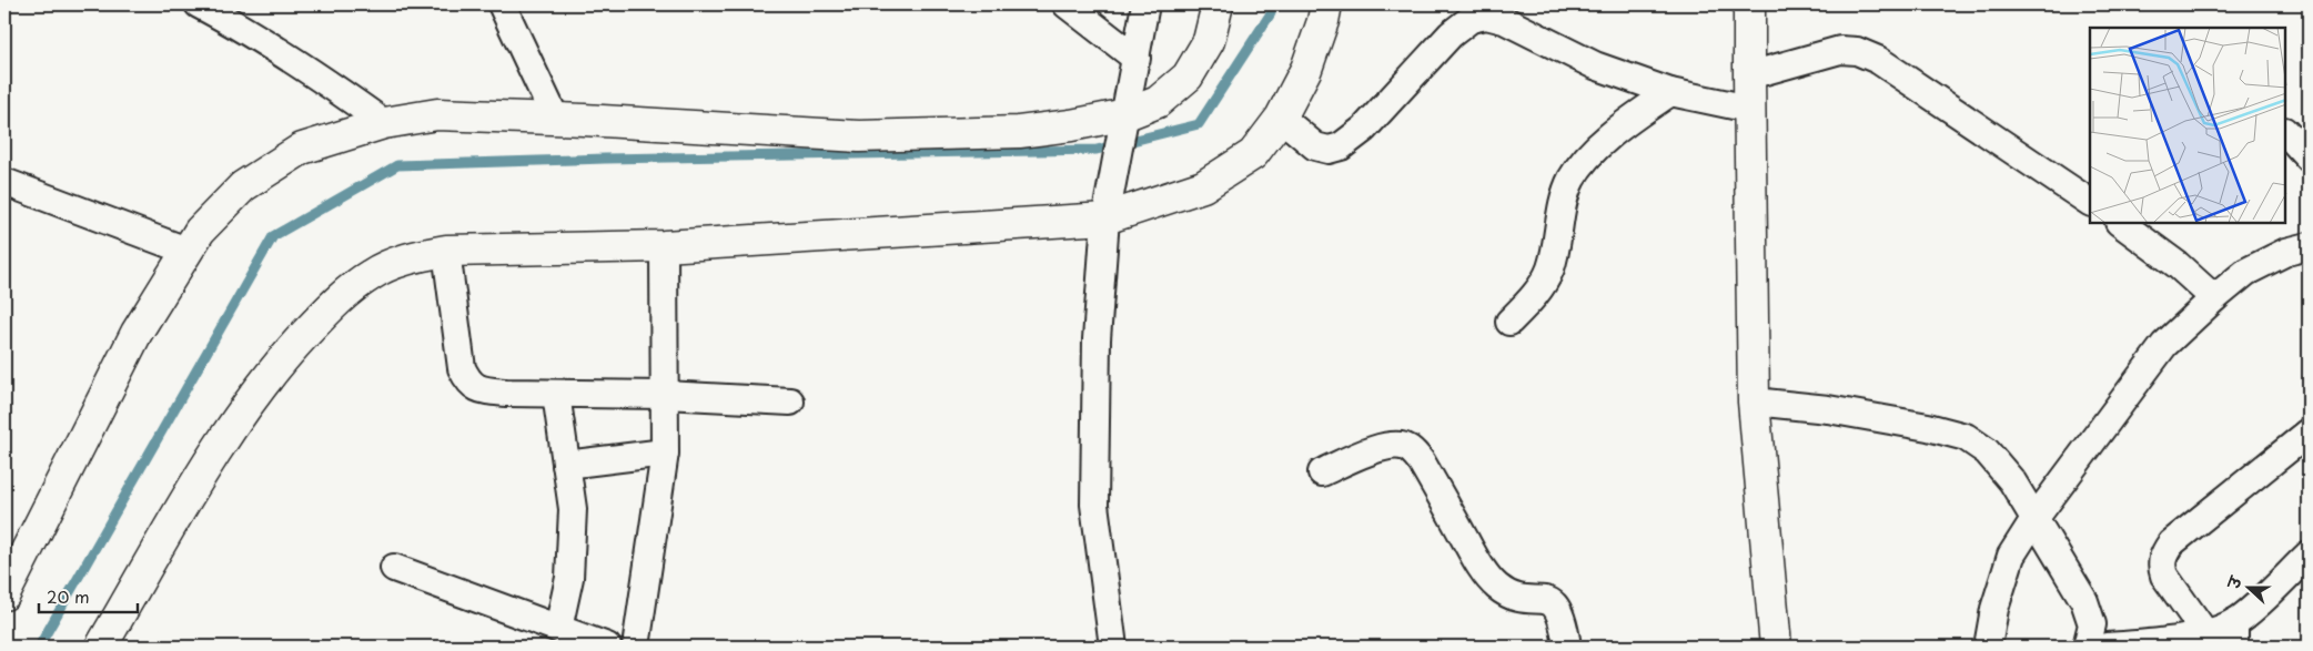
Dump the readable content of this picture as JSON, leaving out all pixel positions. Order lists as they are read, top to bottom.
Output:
{
  "scale_bar": "20 m",
  "north": "left"
}
